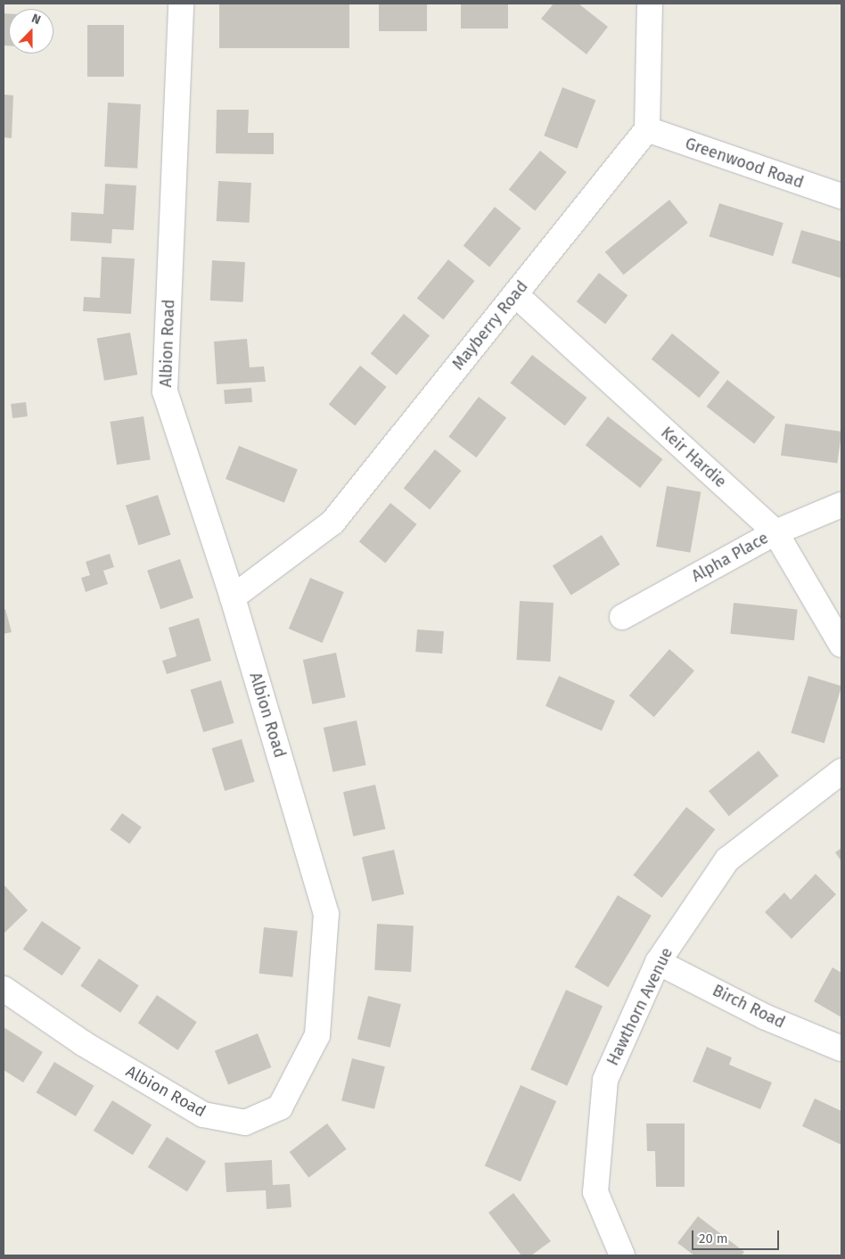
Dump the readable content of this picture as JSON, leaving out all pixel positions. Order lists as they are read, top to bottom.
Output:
{
  "streets": {
    "street": [
      "Greenwood Road",
      "Mayberry Road",
      "Albion Road",
      "Keir Hardie",
      "Alpha Place",
      "Hawthorn Avenue",
      "Birch Road"
    ]
  },
  "crossings": [
    ["Greenwood Road", "Mayberry Road"],
    ["Mayberry Road", "Albion Road"],
    ["Mayberry Road", "Keir Hardie"],
    ["Keir Hardie", "Alpha Place"],
    ["Hawthorn Avenue", "Birch Road"]
  ],
  "scale_bar": "20 m",
  "north": "top"
}
